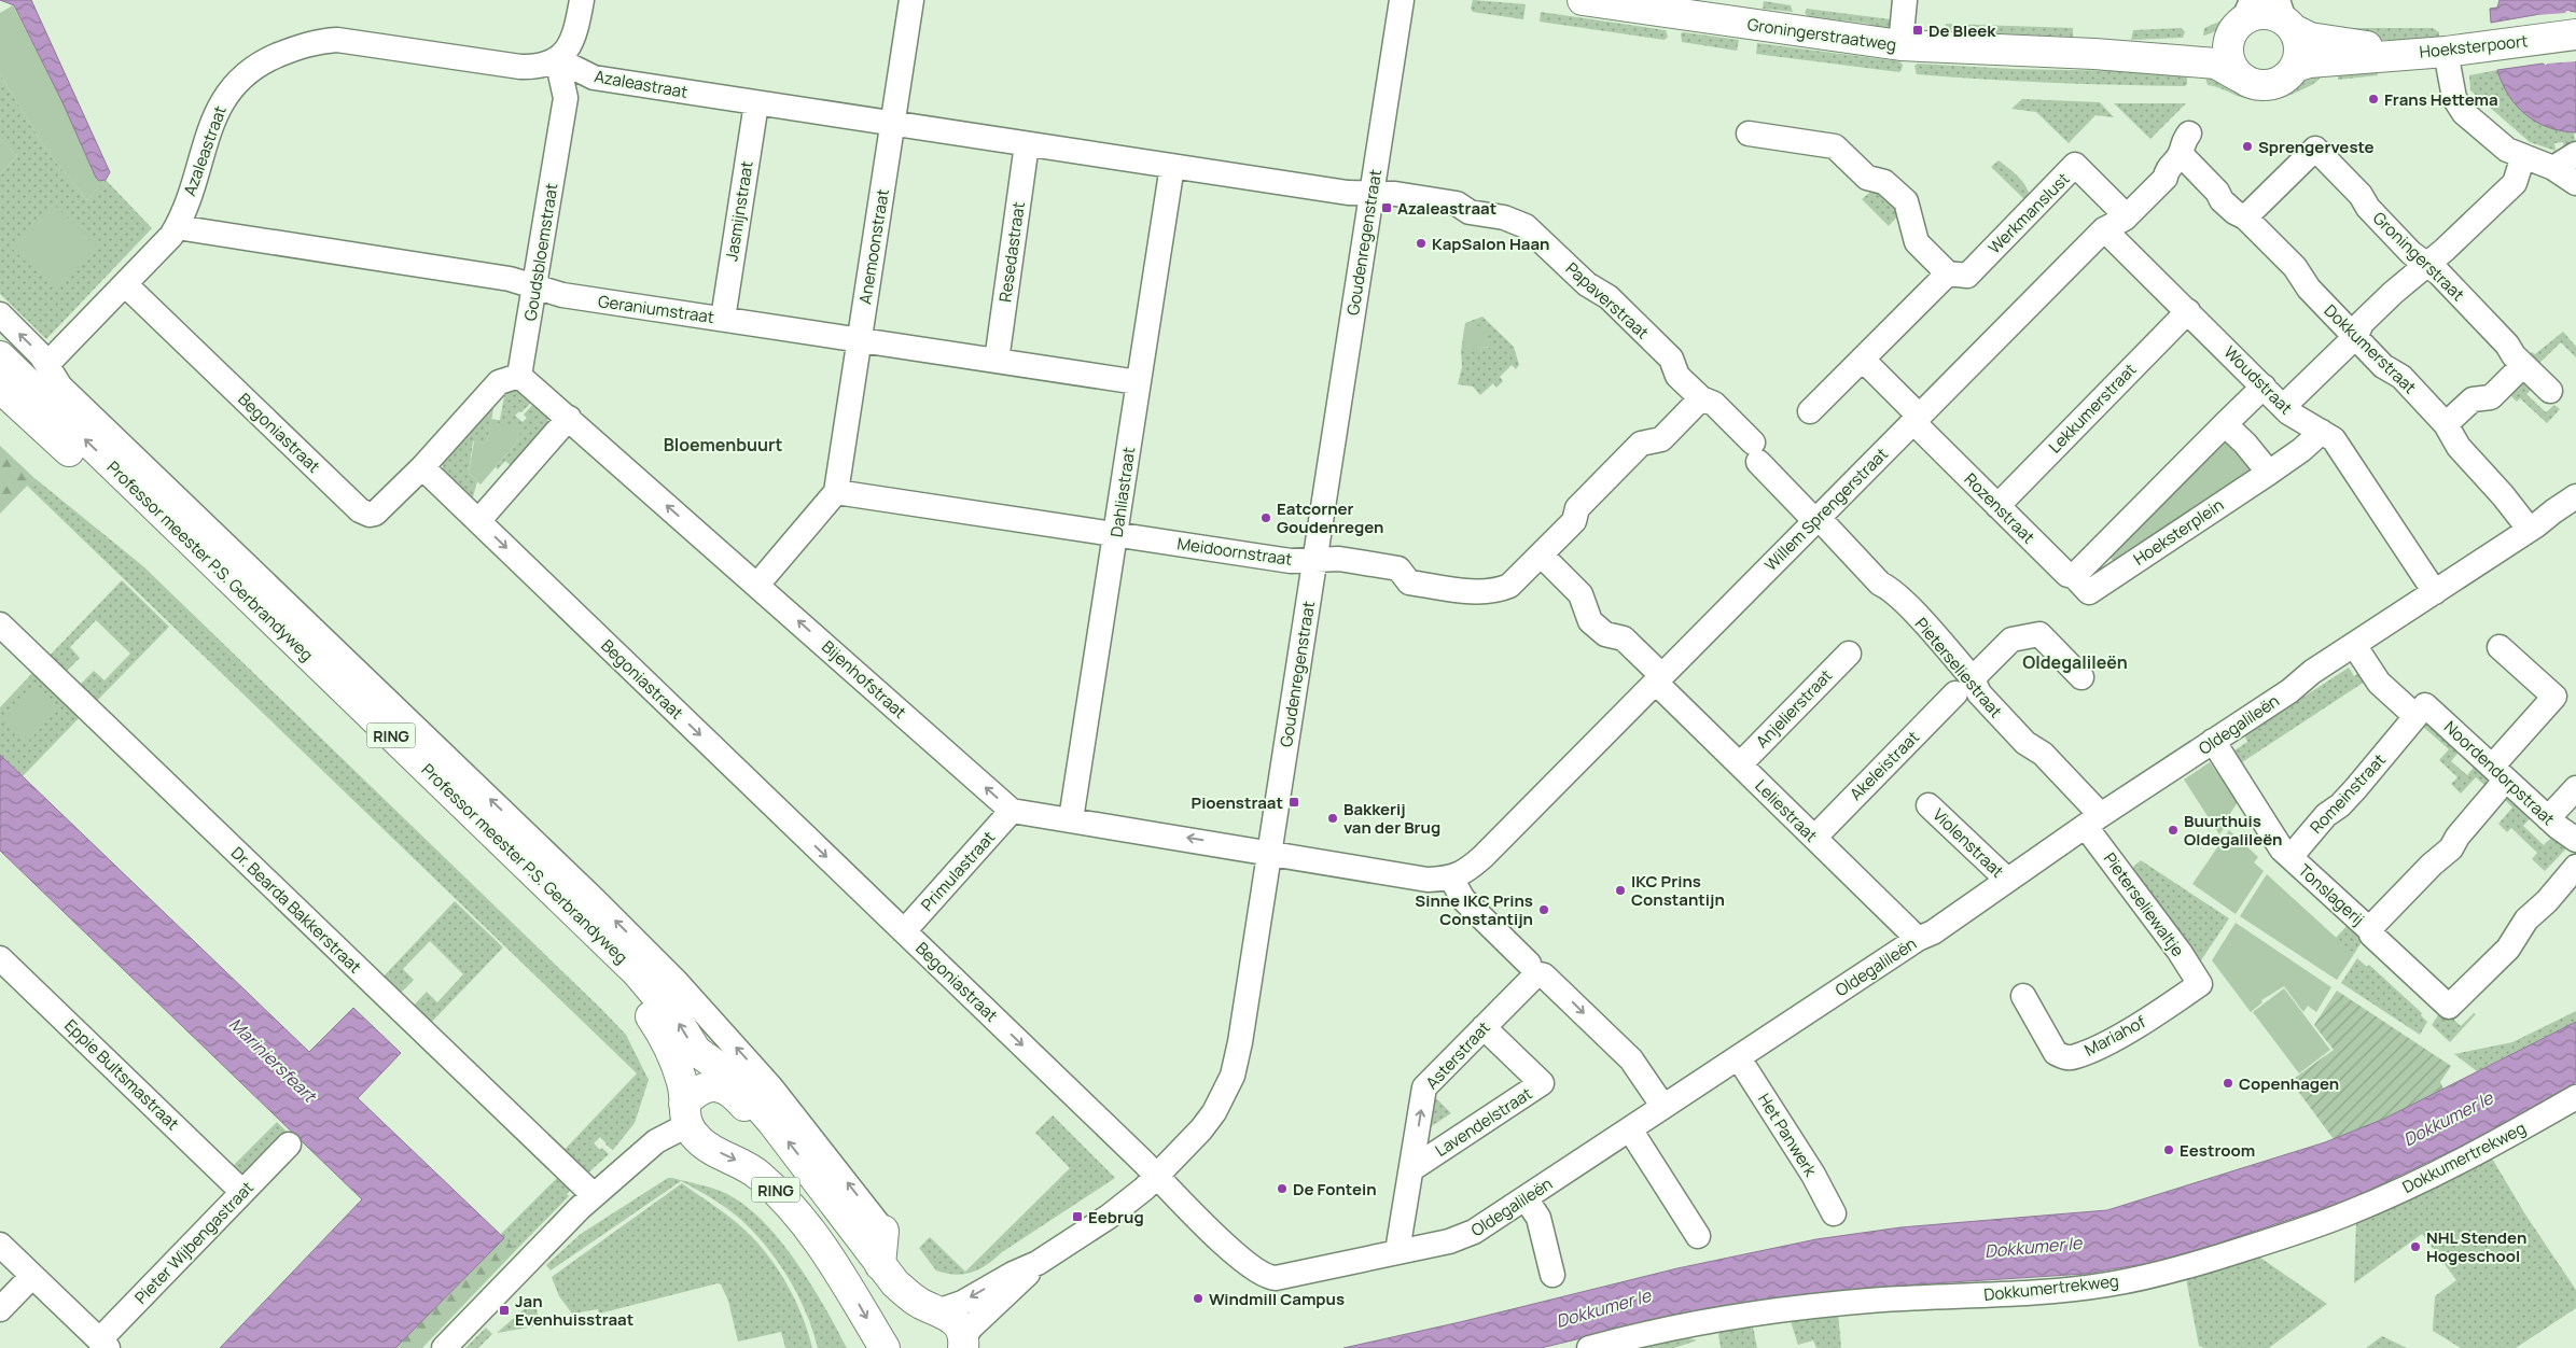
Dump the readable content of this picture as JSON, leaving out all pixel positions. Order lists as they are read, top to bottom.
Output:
{
  "streets": {
    "main road": [
      "Groningerstraatweg",
      "Hoeksterpoort",
      "Professor meester P.S. Gerbrandyweg",
      "RING"
    ],
    "street": [
      "Azaleastraat",
      "Jasmijnstraat",
      "Werkmanslust",
      "Goudenregenstraat",
      "Anemoonstraat",
      "Goudsbloemstraat",
      "Resedastraat",
      "Groningerstraat",
      "Papaverstraat",
      "Geraniumstraat",
      "Dokkumerstraat",
      "Woudstraat",
      "Lekkumerstraat",
      "Begoniastraat",
      "Dahliastraat",
      "Rozenstraat",
      "Willem Sprengerstraat",
      "Hoeksterplein",
      "Meidoornstraat",
      "Pieterseliestraat",
      "Bijenhofstraat",
      "Anjelierstraat",
      "Oldegalileën",
      "Akeleistraat",
      "Noordendorpstraat",
      "Romeinstraat",
      "Leliestraat",
      "Violenstraat",
      "Primulastraat",
      "Tonslagerij",
      "Pieterseliewaltje",
      "Dr. Bearda Bakkerstraat",
      "Mariahof",
      "Asterstraat",
      "Eppie Bultsmastraat",
      "Lavendelstraat",
      "Het Panwerk",
      "Dokkumertrekweg",
      "Pieter Wijbengastraat"
    ]
  },
  "crossings": [
    ["Groningerstraatweg", "Hoeksterpoort"],
    ["Azaleastraat", "Jasmijnstraat"],
    ["Azaleastraat", "Goudenregenstraat"],
    ["Azaleastraat", "Anemoonstraat"],
    ["Azaleastraat", "Goudsbloemstraat"],
    ["Azaleastraat", "Resedastraat"],
    ["Azaleastraat", "Papaverstraat"],
    ["Azaleastraat", "Geraniumstraat"],
    ["Azaleastraat", "Begoniastraat"],
    ["Azaleastraat", "Dahliastraat"],
    ["Azaleastraat", "Professor meester P.S. Gerbrandyweg"],
    ["Jasmijnstraat", "Geraniumstraat"],
    ["Werkmanslust", "Willem Sprengerstraat"],
    ["Goudenregenstraat", "Papaverstraat"],
    ["Goudenregenstraat", "Begoniastraat"],
    ["Goudenregenstraat", "Meidoornstraat"],
    ["Goudenregenstraat", "Professor meester P.S. Gerbrandyweg"],
    ["Goudenregenstraat", "Oldegalileën"],
    ["Anemoonstraat", "Geraniumstraat"],
    ["Anemoonstraat", "Meidoornstraat"],
    ["Goudsbloemstraat", "Geraniumstraat"],
    ["Goudsbloemstraat", "Bijenhofstraat"],
    ["Resedastraat", "Geraniumstraat"],
    ["Groningerstraat", "Dokkumerstraat"],
    ["Papaverstraat", "Willem Sprengerstraat"],
    ["Papaverstraat", "Meidoornstraat"],
    ["Papaverstraat", "Pieterseliestraat"],
    ["Geraniumstraat", "Dahliastraat"],
    ["Dokkumerstraat", "Willem Sprengerstraat"],
    ["Dokkumerstraat", "Oldegalileën"],
    ["Woudstraat", "Lekkumerstraat"],
    ["Woudstraat", "Willem Sprengerstraat"],
    ["Woudstraat", "Hoeksterplein"],
    ["Woudstraat", "Oldegalileën"],
    ["Lekkumerstraat", "Rozenstraat"],
    ["Begoniastraat", "Oldegalileën"],
    ["Begoniastraat", "Primulastraat"],
    ["Dahliastraat", "Meidoornstraat"],
    ["Rozenstraat", "Willem Sprengerstraat"],
    ["Rozenstraat", "Hoeksterplein"],
    ["Willem Sprengerstraat", "Pieterseliestraat"],
    ["Willem Sprengerstraat", "Leliestraat"],
    ["Meidoornstraat", "Leliestraat"],
    ["Professor meester P.S. Gerbrandyweg", "RING"],
    ["Pieterseliestraat", "Oldegalileën"],
    ["Pieterseliestraat", "Akeleistraat"],
    ["Pieterseliestraat", "Pieterseliewaltje"],
    ["Bijenhofstraat", "Primulastraat"],
    ["Anjelierstraat", "Leliestraat"],
    ["Oldegalileën", "Noordendorpstraat"],
    ["Oldegalileën", "Leliestraat"],
    ["Oldegalileën", "Violenstraat"],
    ["Oldegalileën", "Tonslagerij"],
    ["Oldegalileën", "Pieterseliewaltje"],
    ["Oldegalileën", "Asterstraat"],
    ["Oldegalileën", "Het Panwerk"],
    ["Akeleistraat", "Leliestraat"],
    ["Noordendorpstraat", "Romeinstraat"],
    ["Romeinstraat", "Tonslagerij"],
    ["Pieterseliewaltje", "Mariahof"],
    ["Asterstraat", "Lavendelstraat"],
    ["Eppie Bultsmastraat", "Pieter Wijbengastraat"]
  ],
  "one_way": [
    "Begoniastraat",
    "Professor meester P.S. Gerbrandyweg",
    "Bijenhofstraat",
    "Asterstraat"
  ],
  "districts": ["Bloemenbuurt", "Oldegalileën"],
  "water": ["Mariniersfeart", "Dokkumer Ie"],
  "places": {
    "transit": [
      "De Bleek",
      "Azaleastraat",
      "Pioenstraat",
      "Eebrug",
      "Jan Evenhuisstraat"
    ],
    "other": [
      "Frans Hettema",
      "Sprengerveste",
      "KapSalon Haan",
      "Eatcorner Goudenregen",
      "Bakkerij van der Brug",
      "Buurthuis Oldegalileën",
      "IKC Prins Constantijn",
      "Sinne IKC Prins Constantijn",
      "Copenhagen",
      "Eestroom",
      "De Fontein",
      "NHL Stenden Hogeschool",
      "Windmill Campus"
    ]
  }
}
